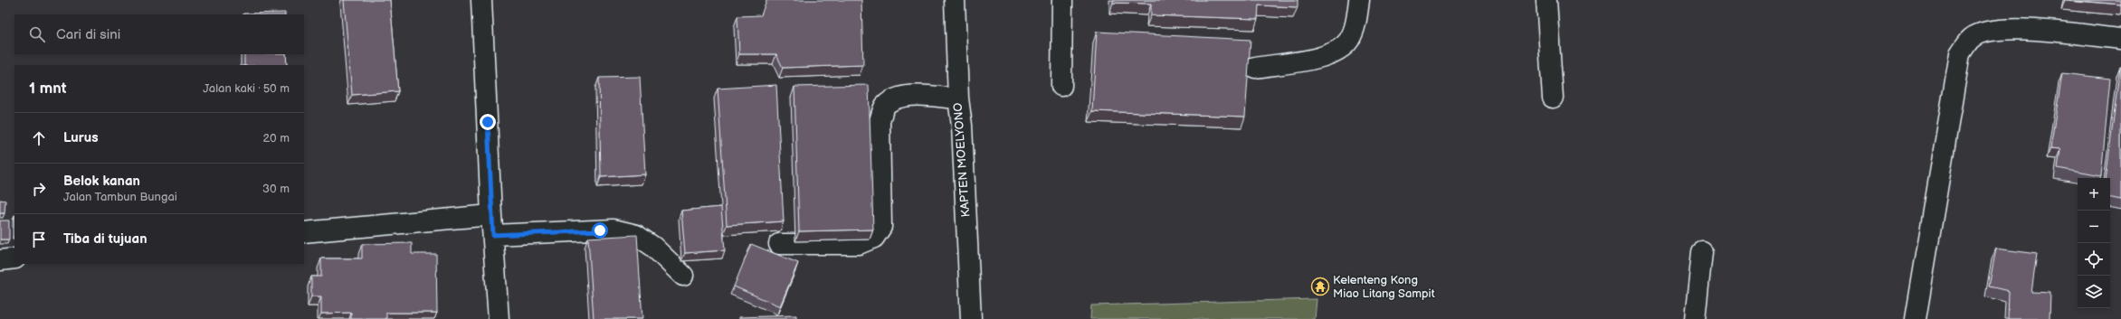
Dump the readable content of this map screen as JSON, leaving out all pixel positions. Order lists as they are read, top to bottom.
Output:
{
  "streets": {
    "street": ["KAPTEN MOELYONO"]
  },
  "places": {
    "temple": ["Kelenteng Kong Miao Litang Sampit"]
  },
  "page": {
    "search": "Cari di sini",
    "heading": ["1 mnt", "Jalan kaki · 50 m"],
    "list": [
      ["Lurus", "20 m"],
      ["Belok kanan", "Jalan Tambun Bungai", "30 m"],
      "Tiba di tujuan"
    ],
    "map_buttons": ["+", "−"]
  }
}
